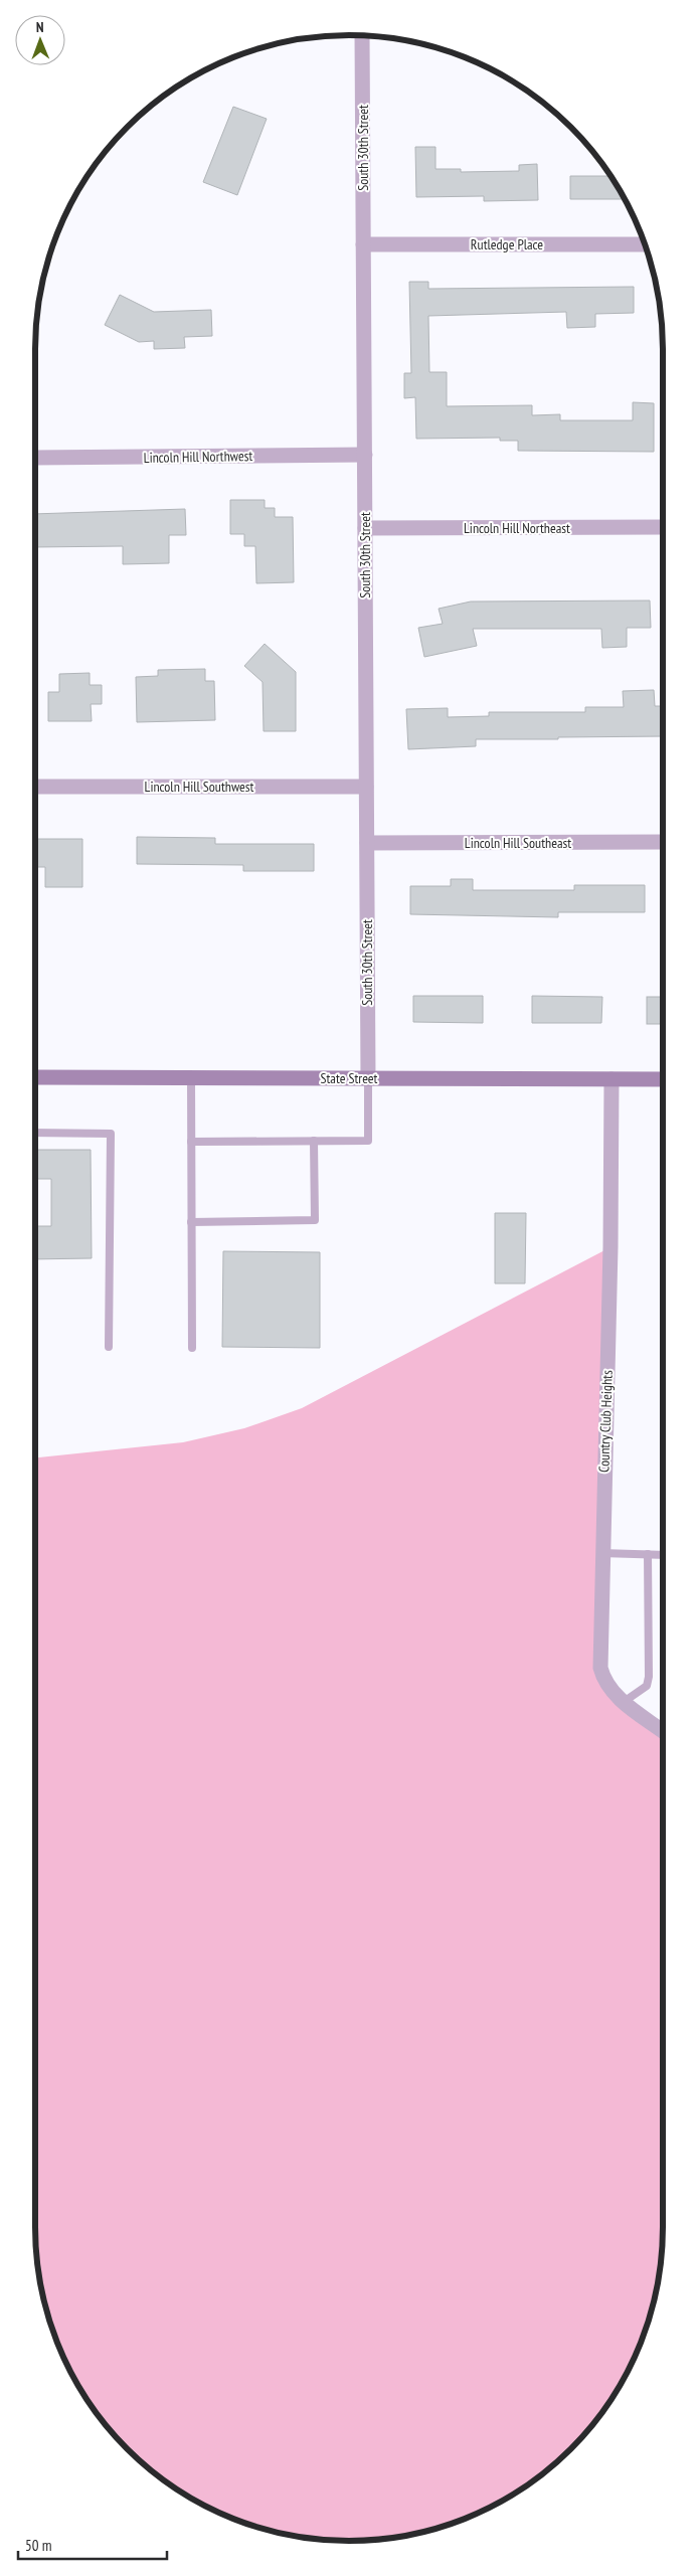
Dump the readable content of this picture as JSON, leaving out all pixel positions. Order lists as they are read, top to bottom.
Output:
{
  "streets": {
    "main road": ["State Street"],
    "street": [
      "South 30th Street",
      "Rutledge Place",
      "Lincoln Hill Northwest",
      "Lincoln Hill Northeast",
      "Lincoln Hill Southwest",
      "Lincoln Hill Southeast",
      "Country Club Heights"
    ]
  },
  "crossings": [
    ["South 30th Street", "Rutledge Place"],
    ["South 30th Street", "Lincoln Hill Northwest"],
    ["South 30th Street", "Lincoln Hill Northeast"],
    ["South 30th Street", "Lincoln Hill Southwest"],
    ["South 30th Street", "Lincoln Hill Southeast"],
    ["South 30th Street", "State Street"],
    ["State Street", "Country Club Heights"]
  ],
  "scale_bar": "50 m",
  "north": "top"
}
